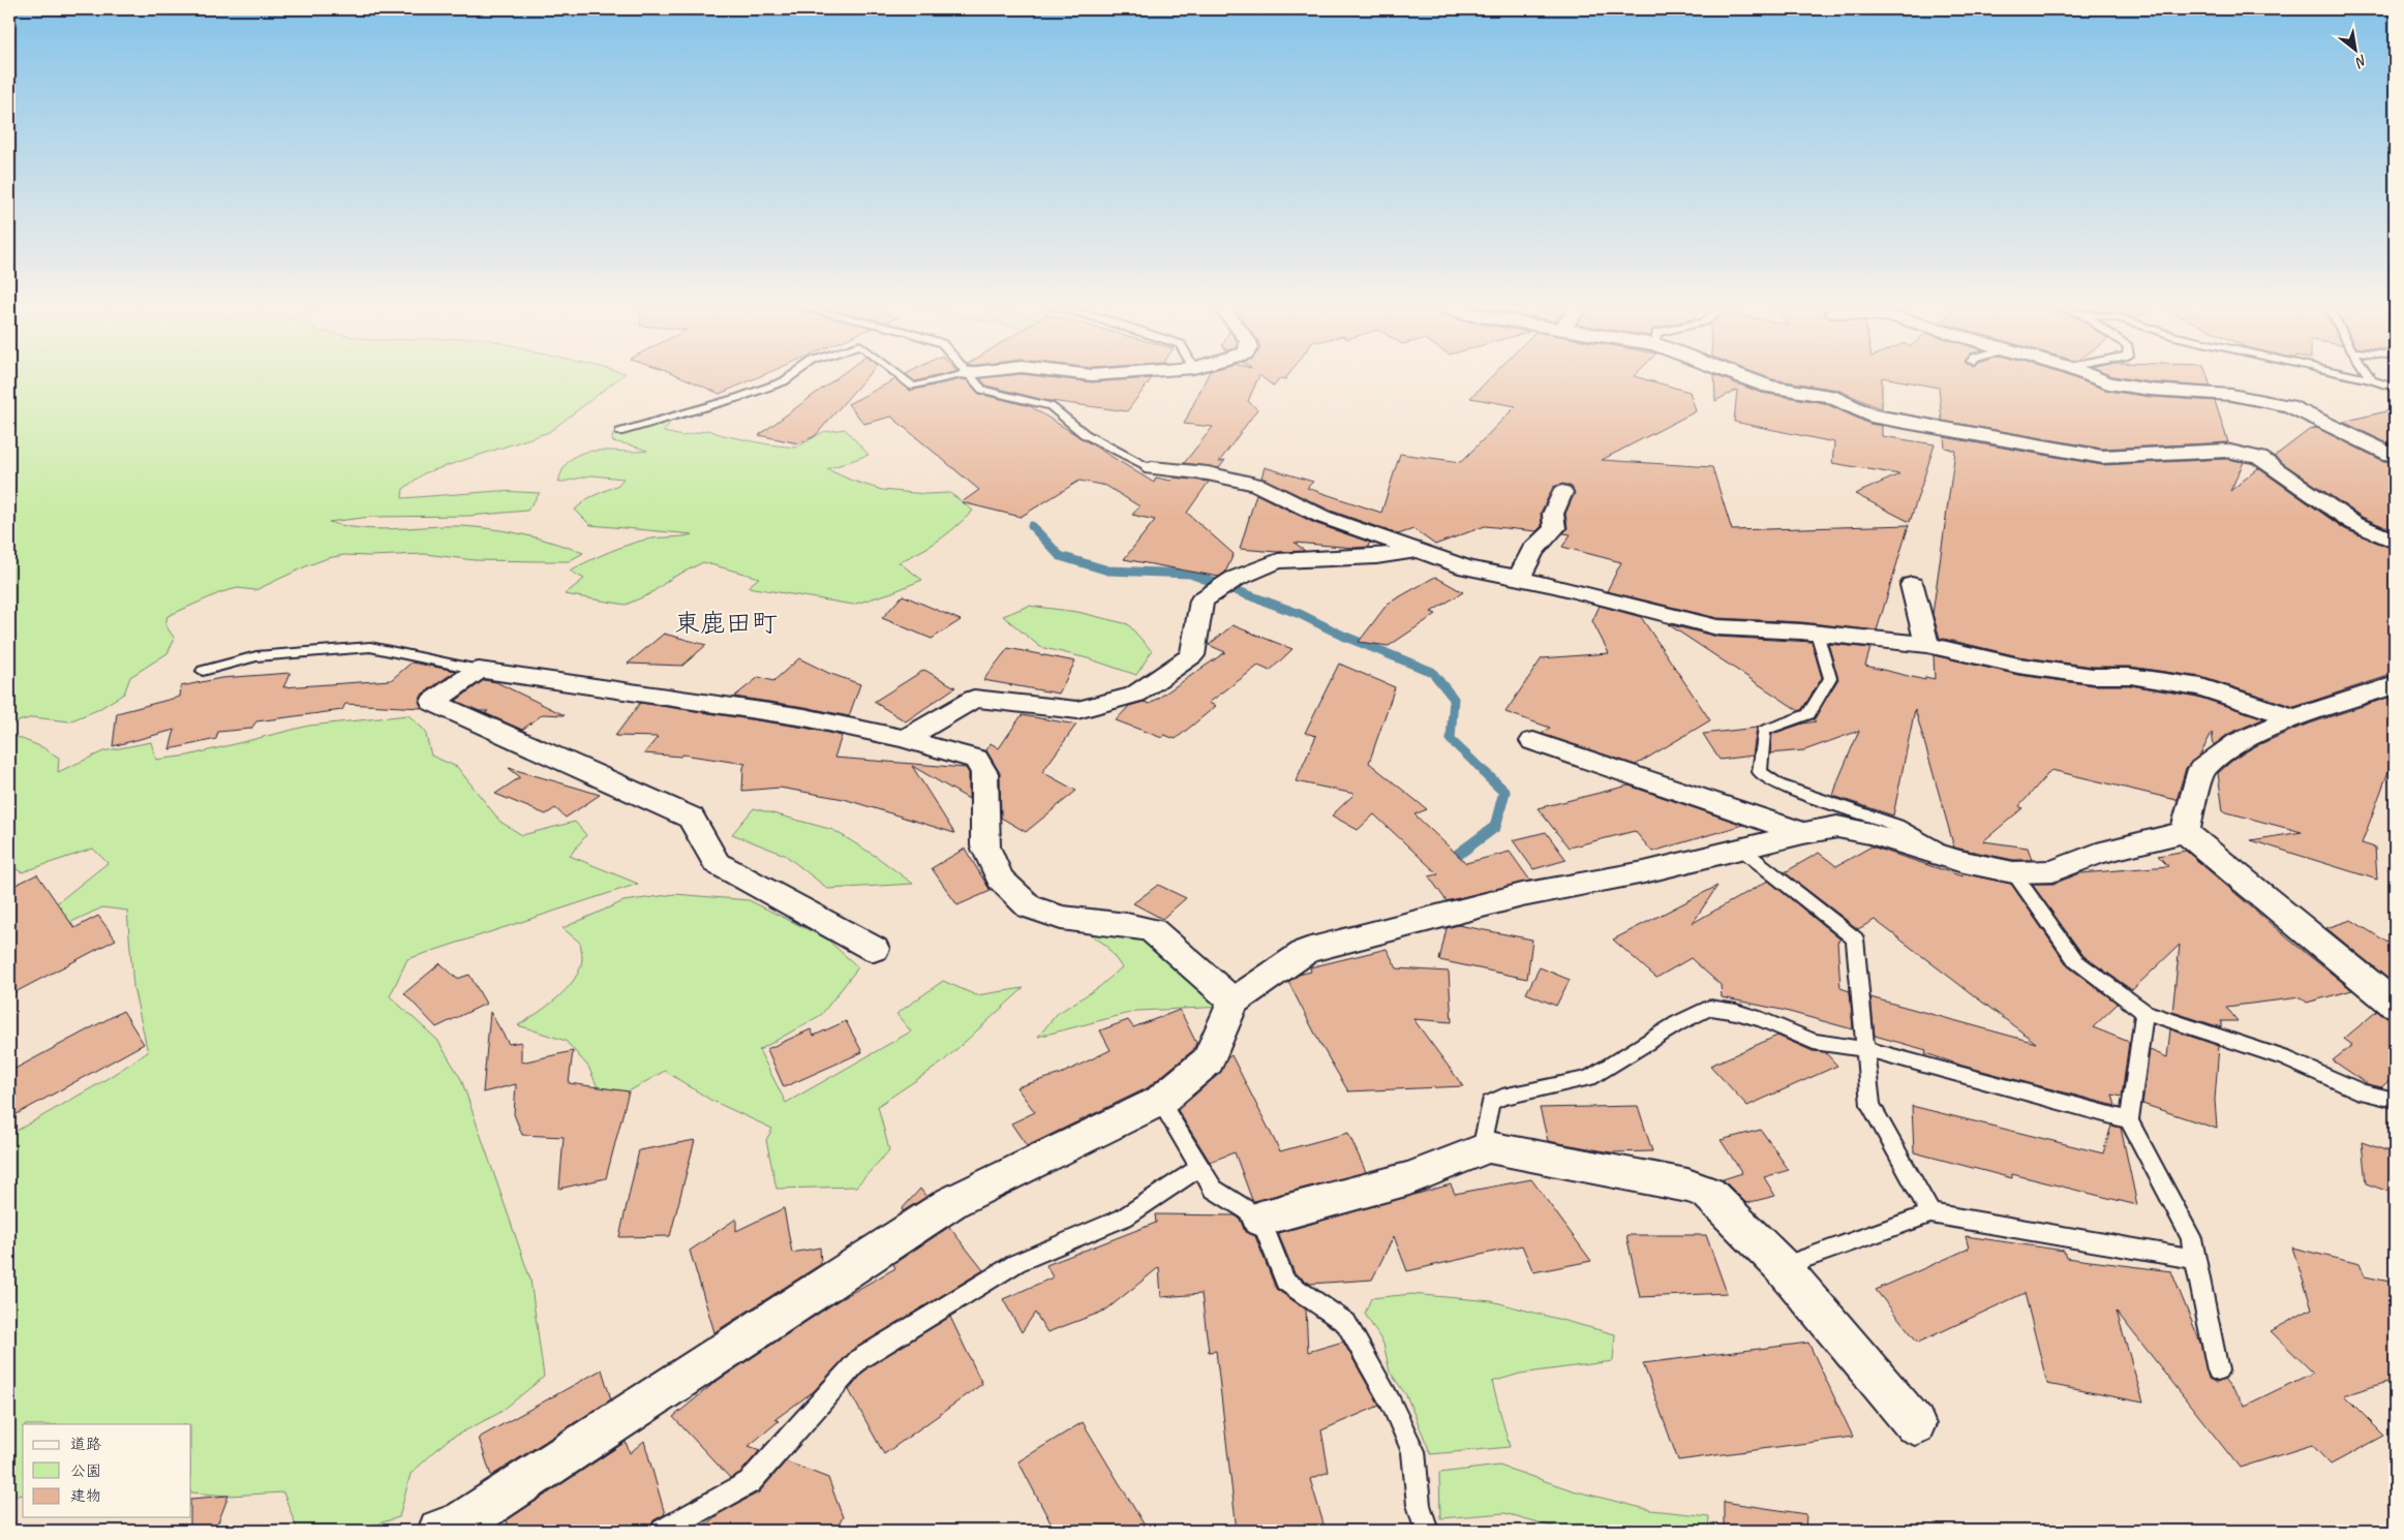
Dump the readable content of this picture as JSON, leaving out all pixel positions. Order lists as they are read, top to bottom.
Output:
{
  "districts": ["東鹿田町"],
  "legend": ["道路", "公園", "建物"],
  "north": "bottom right"
}
